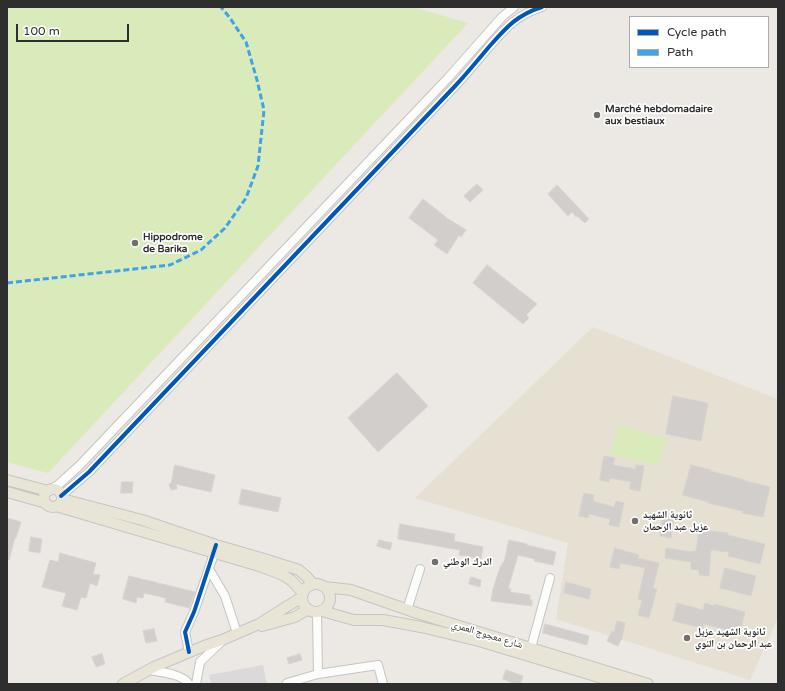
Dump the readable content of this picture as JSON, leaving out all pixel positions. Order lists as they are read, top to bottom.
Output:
{
  "streets": {
    "main road": ["شارع معجوج العمري"]
  },
  "places": [
    "Marché hebdomadaire aux bestiaux",
    "Hippodrome de Barika",
    "ثانوية الشهيد عزيل عبد الرحمان",
    "الدرك الوطني",
    "ثانوية الشهيد عزيل عبد الرحمان بن النوي"
  ],
  "legend": ["Cycle path", "Path"],
  "scale_bar": "100 m"
}
